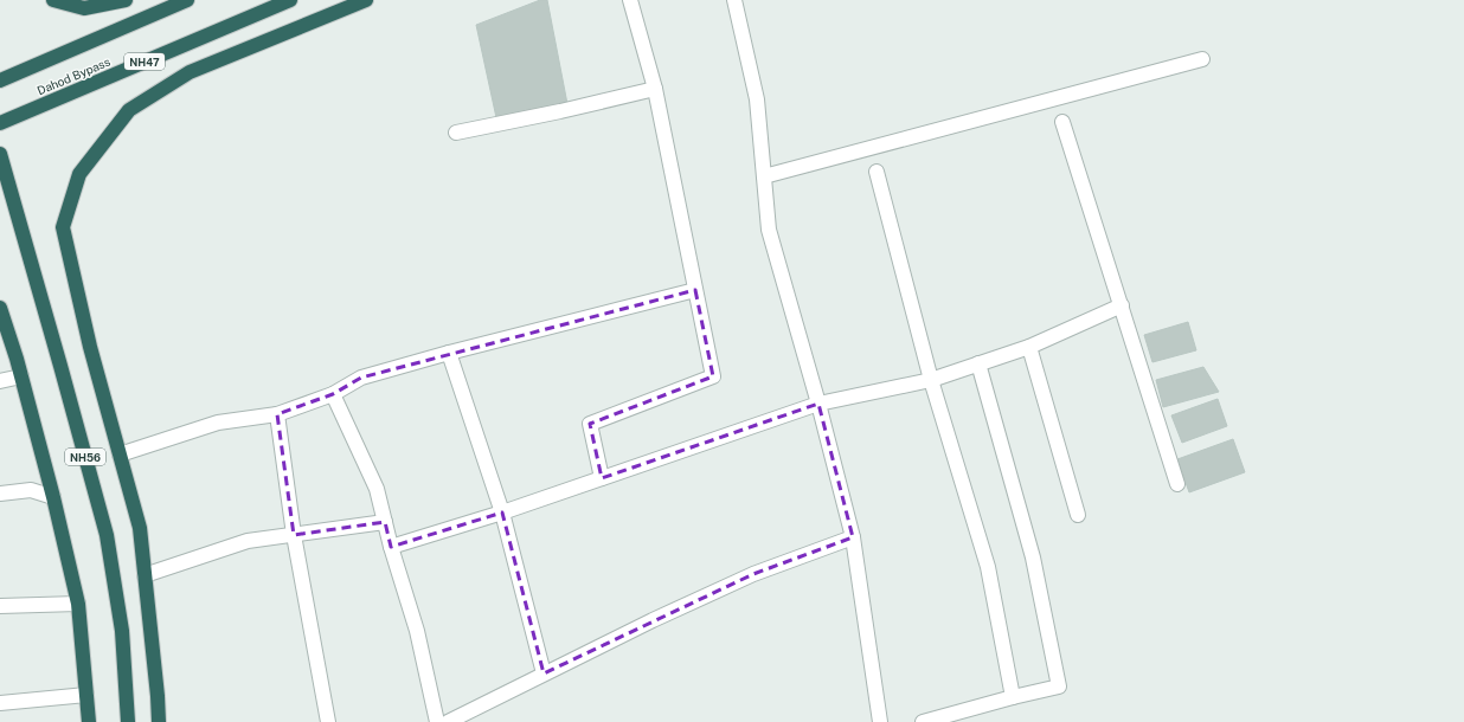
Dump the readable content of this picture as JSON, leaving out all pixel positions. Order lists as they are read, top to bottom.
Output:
{
  "streets": {
    "highway": ["NH47", "Dahod Bypass", "NH56"]
  }
}
